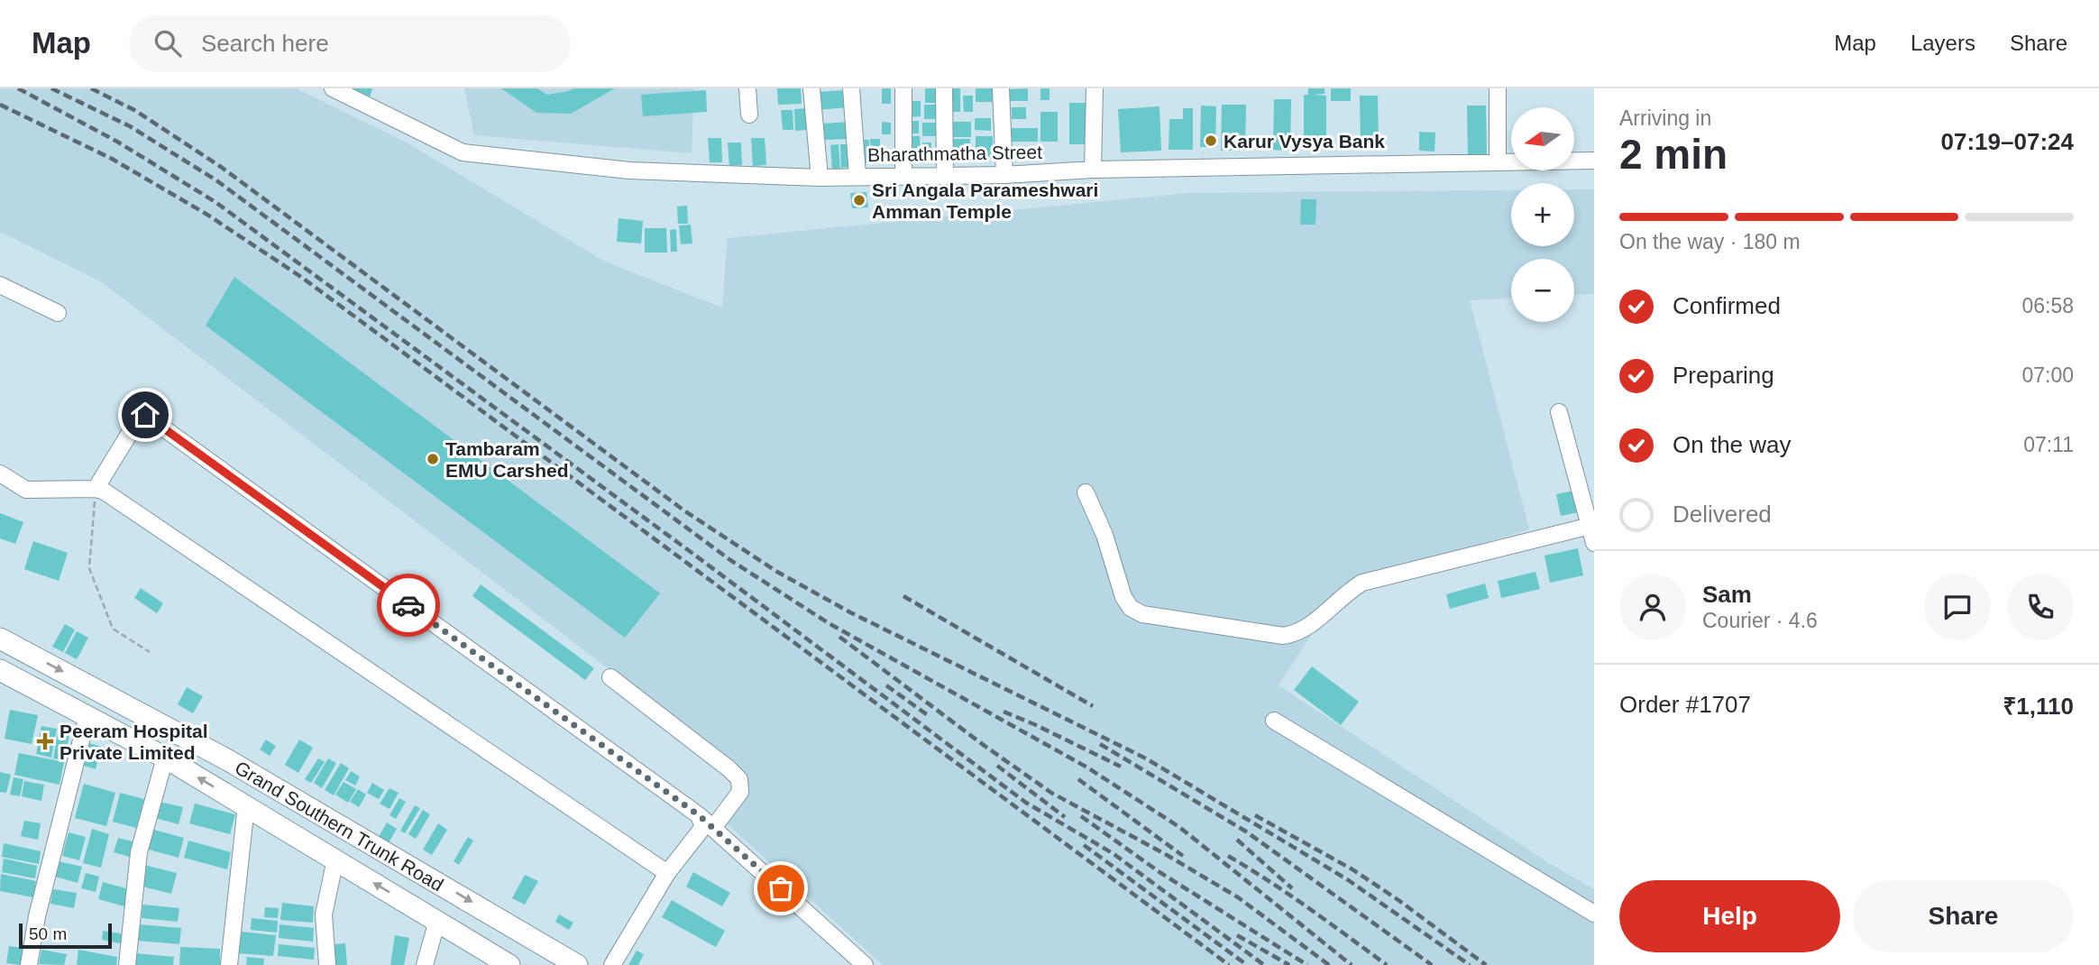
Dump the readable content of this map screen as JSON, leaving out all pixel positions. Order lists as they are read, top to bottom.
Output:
{
  "streets": {
    "main road": ["Grand Southern Trunk Road"],
    "street": ["Bharathmatha Street"]
  },
  "places": {
    "other": ["Karur Vysya Bank", "Sri Angala Parameshwari Amman Temple", "Tambaram EMU Carshed"],
    "health": ["Peeram Hospital Private Limited"]
  },
  "scale_bar": "50 m",
  "north": "left",
  "page": {
    "header": "Map",
    "search": "Search here",
    "nav": ["Map", "Layers", "Share"],
    "heading": ["2 min", "Arriving in", "07:19–07:24"],
    "panel": [
      "Sam",
      "Courier · 4.6",
      "Order #1707",
      "₹1,110"
    ],
    "map_buttons": ["+", "−"],
    "bar": "On the way · 180 m",
    "list": [
      ["Confirmed", "06:58"],
      ["Preparing", "07:00"],
      ["On the way", "07:11"],
      "Delivered"
    ],
    "buttons": ["Help", "Share"],
    "scale": "50 m"
  }
}
